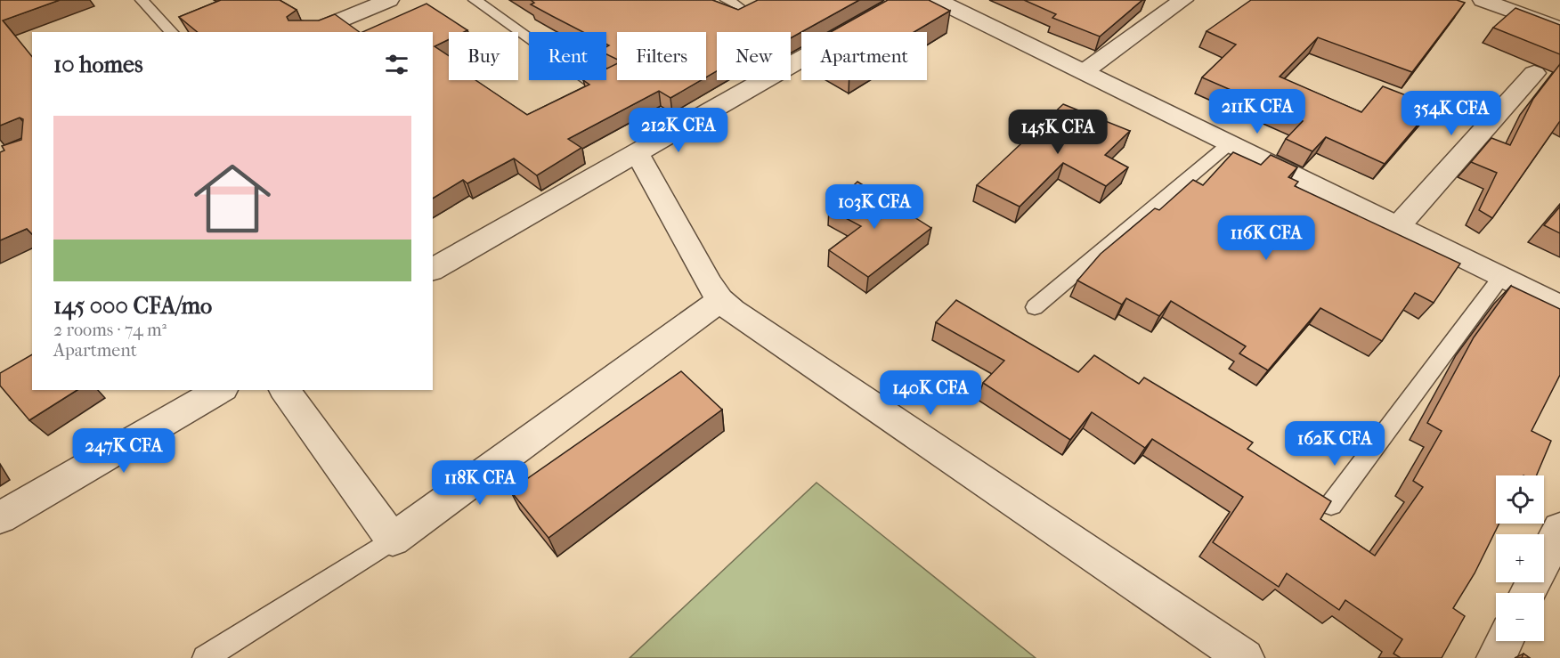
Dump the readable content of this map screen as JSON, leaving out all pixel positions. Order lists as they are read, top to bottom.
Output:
{
  "page": {
    "chip": [
      "Buy",
      "Rent",
      "Filters",
      "New",
      "Apartment"
    ],
    "heading": "10 homes",
    "price": [
      "211K CFA",
      "354K CFA",
      "212K CFA",
      "145K CFA",
      "103K CFA",
      "116K CFA",
      "140K CFA",
      "162K CFA",
      "247K CFA",
      "118K CFA"
    ],
    "list": [
      {
        "name": "145 000 CFA/mo",
        "note": "2 rooms · 74 m² · Apartment"
      }
    ],
    "map_buttons": ["+", "−"]
  }
}
